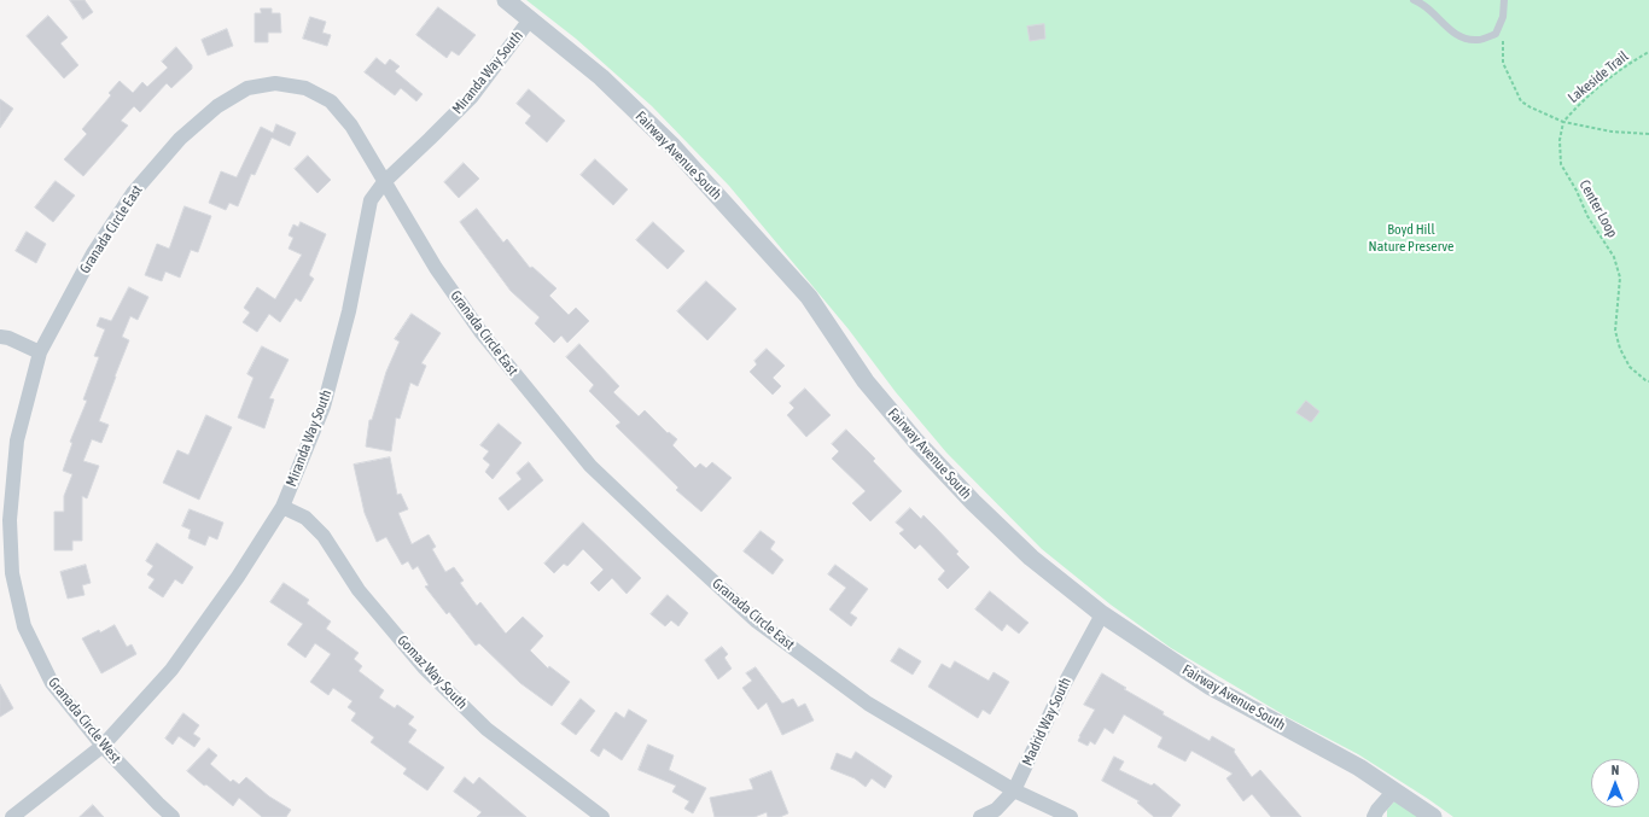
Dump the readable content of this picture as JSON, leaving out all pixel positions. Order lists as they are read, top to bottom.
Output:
{
  "streets": {
    "street": [
      "Miranda Way South",
      "Fairway Avenue South",
      "Granada Circle East",
      "Gomaz Way South",
      "Granada Circle West",
      "Madrid Way South"
    ],
    "path": ["Lakeside Trail", "Center Loop"]
  },
  "crossings": [
    ["Miranda Way South", "Fairway Avenue South"],
    ["Miranda Way South", "Granada Circle East"],
    ["Miranda Way South", "Gomaz Way South"],
    ["Miranda Way South", "Granada Circle West"],
    ["Lakeside Trail", "Center Loop"],
    ["Fairway Avenue South", "Madrid Way South"],
    ["Granada Circle East", "Granada Circle West"],
    ["Granada Circle East", "Madrid Way South"]
  ],
  "parks": ["Boyd Hill Nature Preserve"],
  "north": "top"
}
